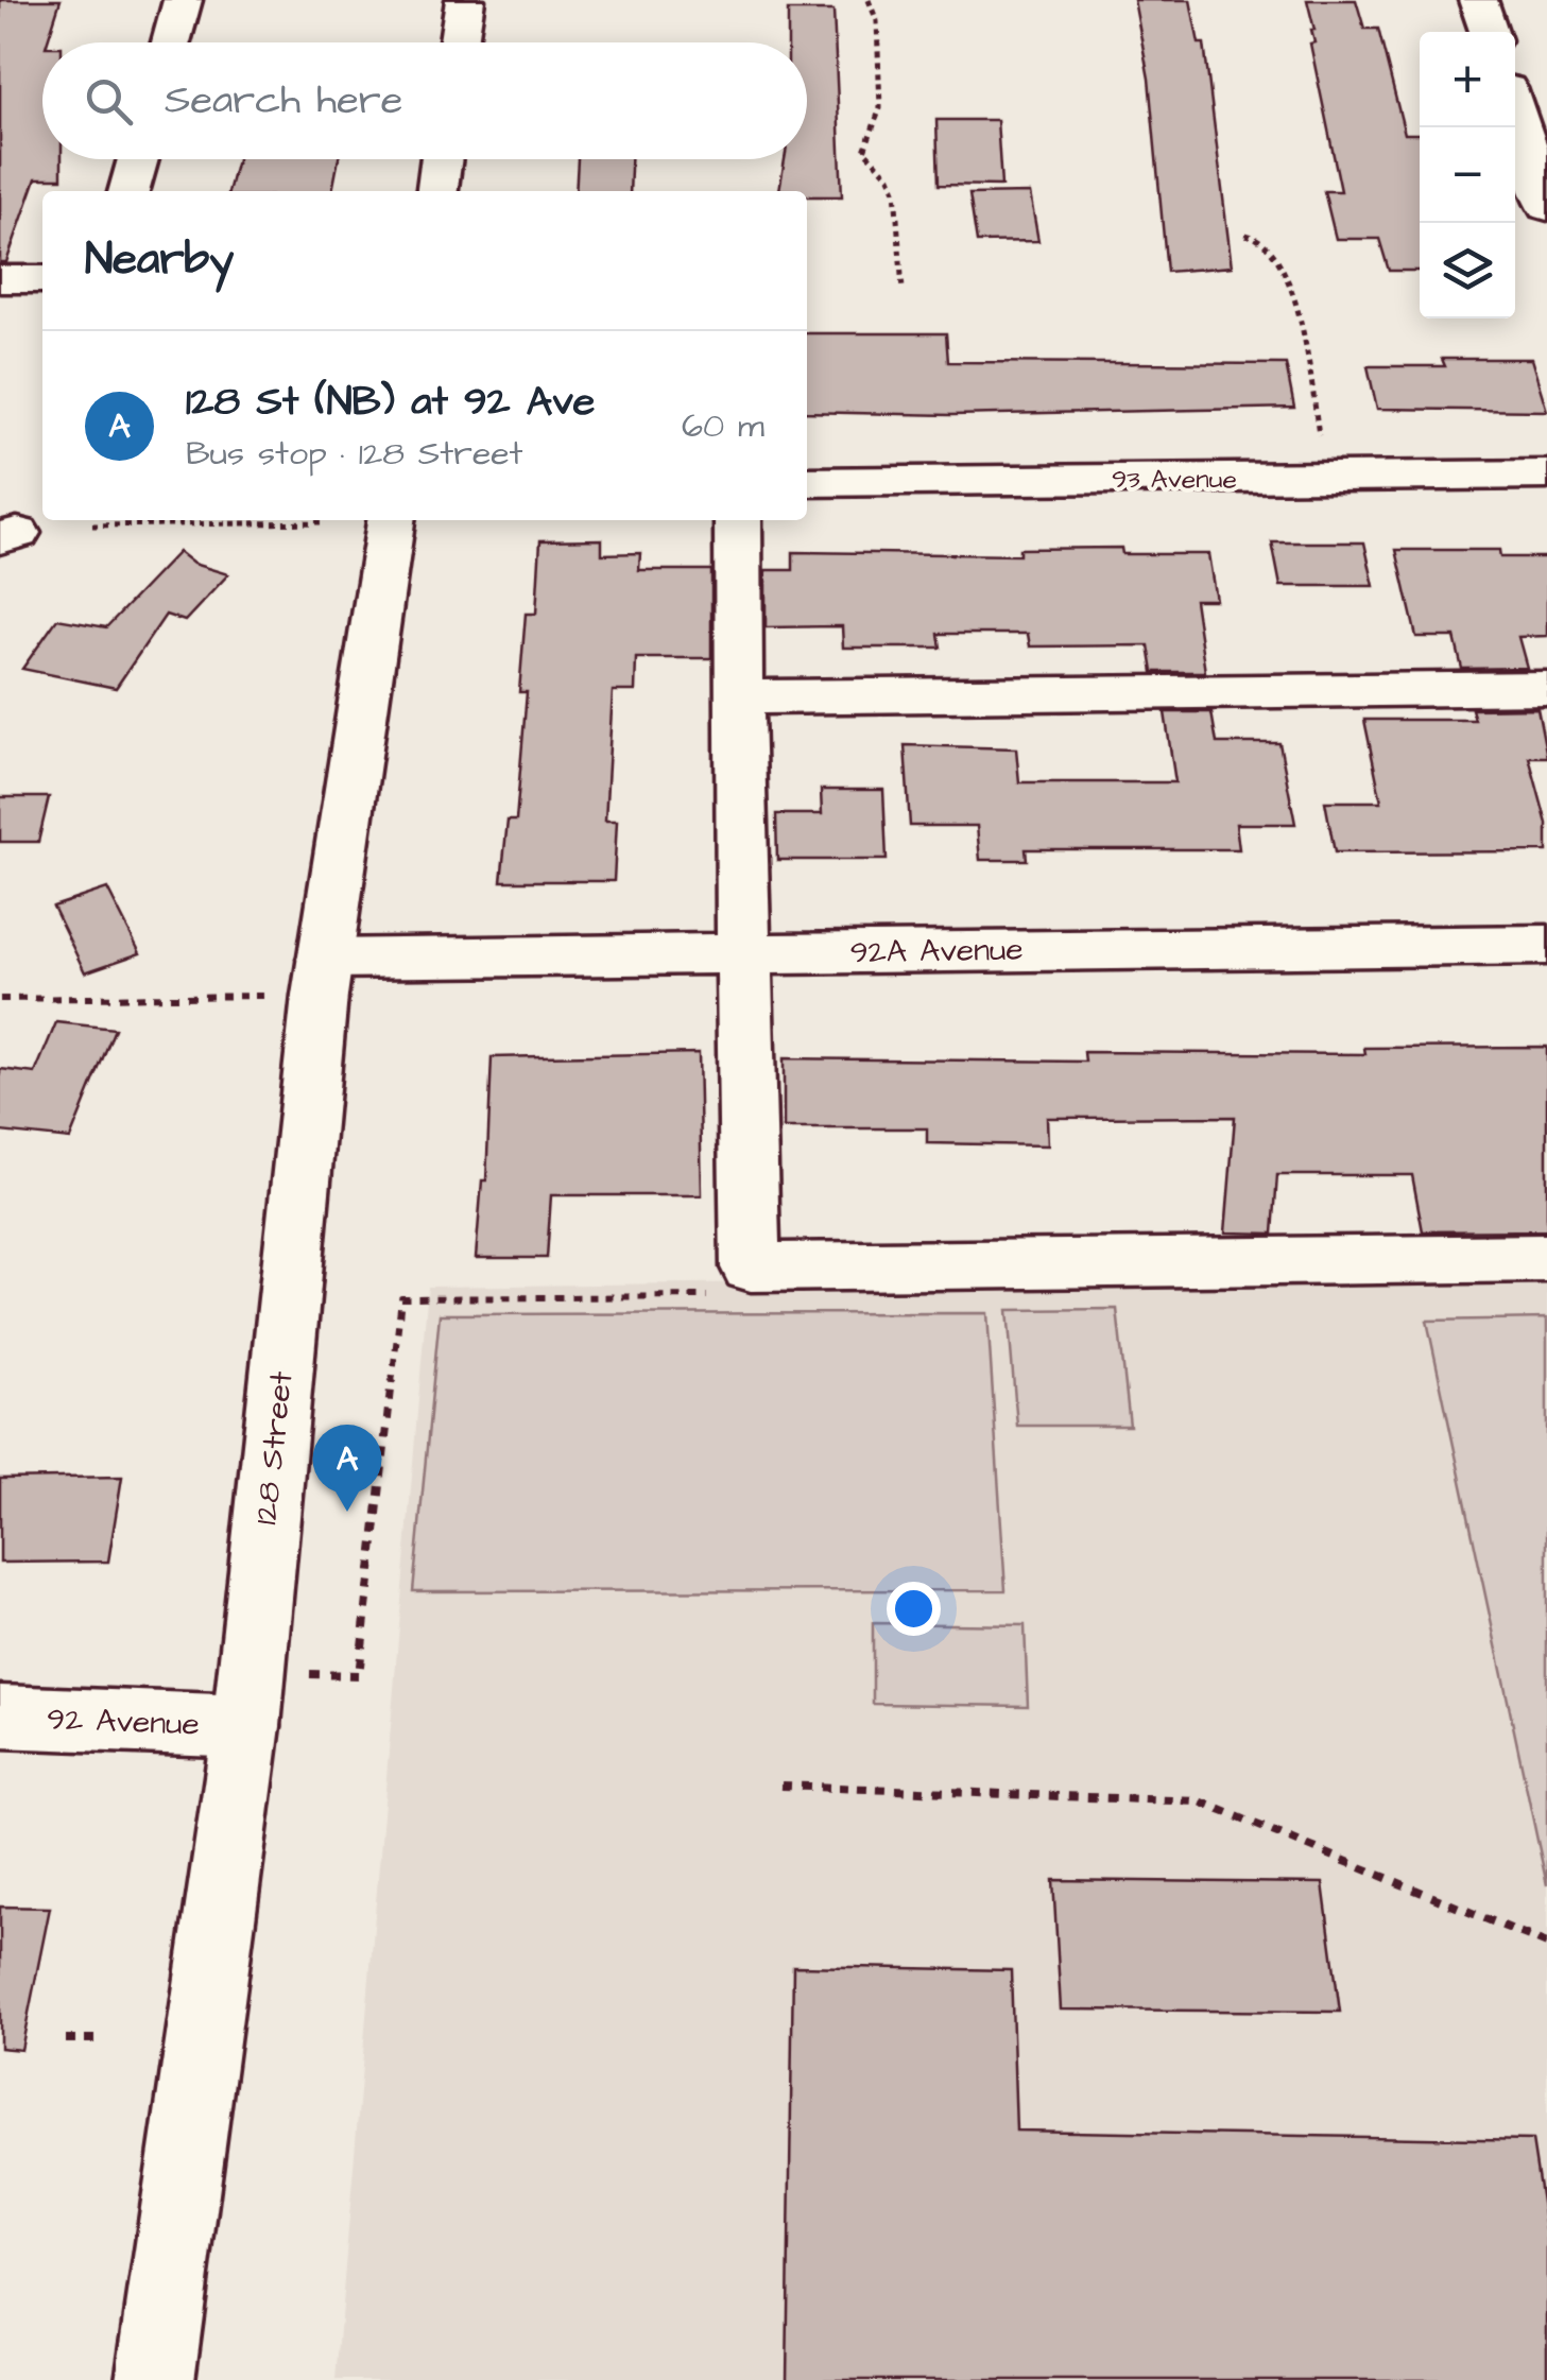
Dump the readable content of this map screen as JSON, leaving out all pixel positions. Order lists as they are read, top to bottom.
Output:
{
  "streets": {
    "street": [
      "93 Avenue",
      "92A Avenue",
      "128 Street",
      "92 Avenue"
    ]
  },
  "crossings": [
    ["92A Avenue", "128 Street"],
    ["128 Street", "92 Avenue"]
  ],
  "page": {
    "map_buttons": ["+", "−"],
    "search": "Search here",
    "heading": "Nearby",
    "list": [
      {
        "mark": "A",
        "name": "128 St (NB) at 92 Ave",
        "note": "Bus stop · 128 Street",
        "value": "60 m"
      }
    ],
    "pins": "A"
  }
}
